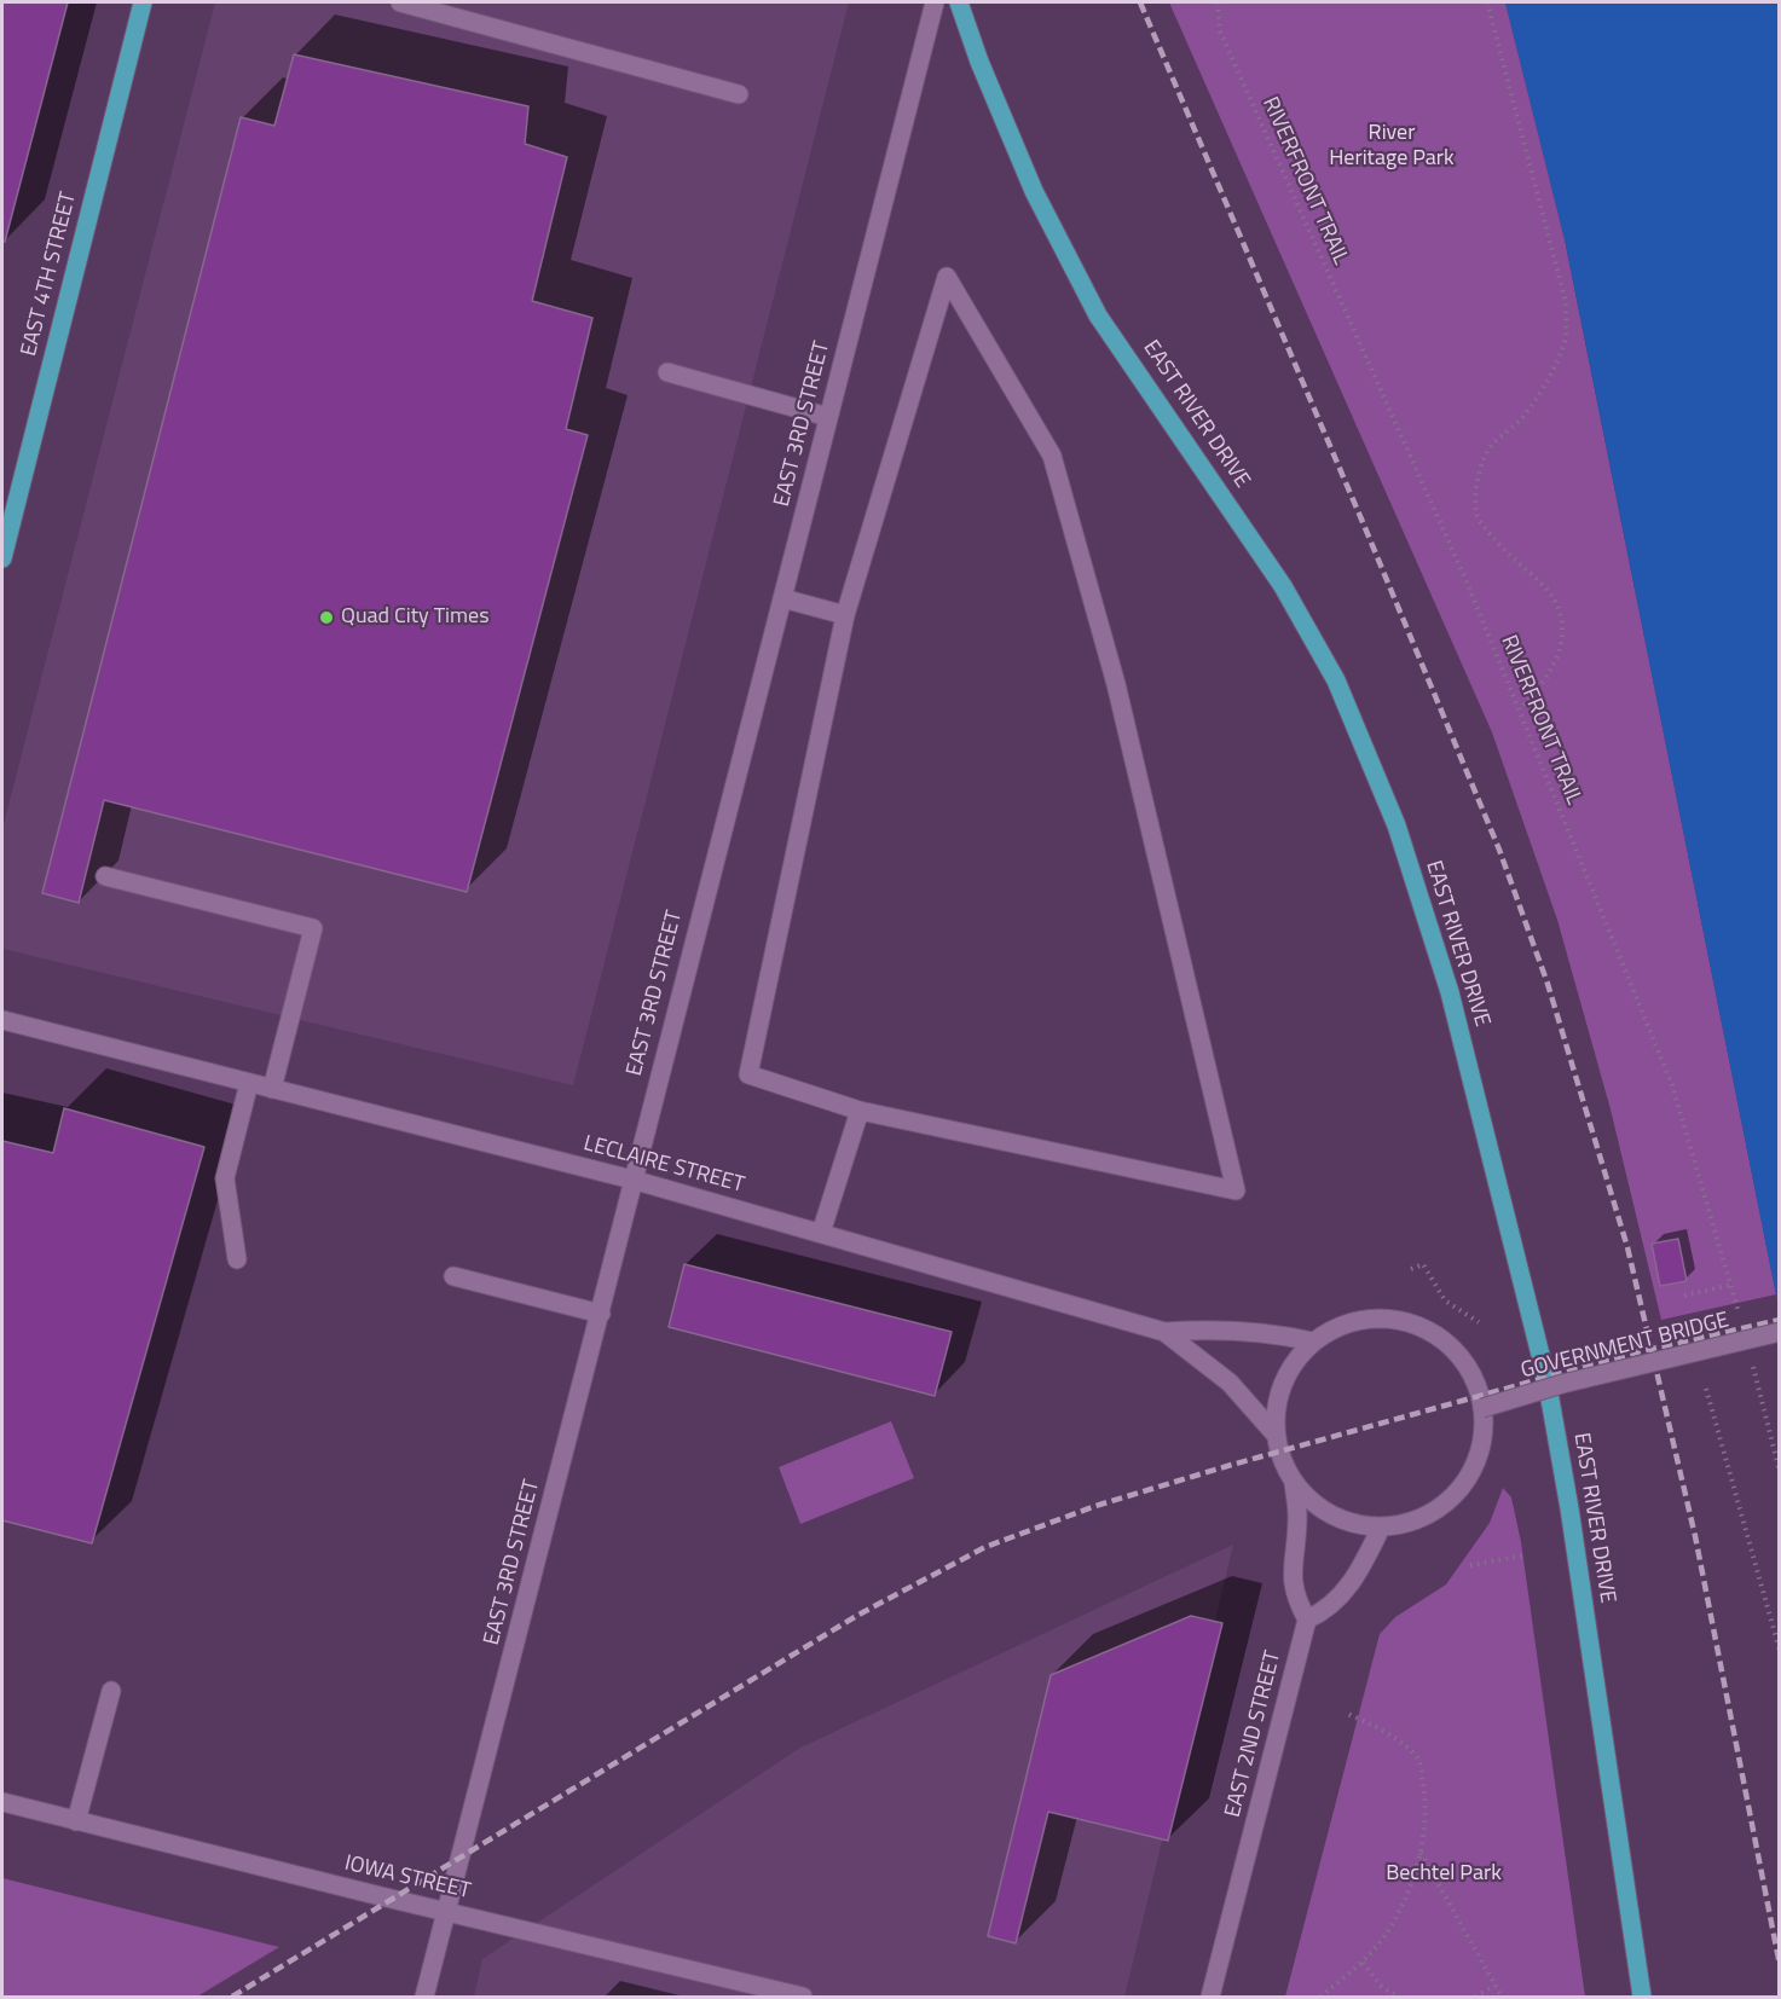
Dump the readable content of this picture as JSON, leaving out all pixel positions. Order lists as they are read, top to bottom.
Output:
{
  "streets": {
    "main road": ["EAST 4TH STREET", "EAST RIVER DRIVE"],
    "street": [
      "EAST 3RD STREET",
      "LECLAIRE STREET",
      "GOVERNMENT BRIDGE",
      "EAST 2ND STREET",
      "IOWA STREET"
    ],
    "path": ["RIVERFRONT TRAIL"]
  },
  "crossings": [
    ["EAST 3RD STREET", "LECLAIRE STREET"],
    ["EAST 3RD STREET", "IOWA STREET"],
    ["LECLAIRE STREET", "GOVERNMENT BRIDGE"]
  ],
  "parks": ["River Heritage Park", "Bechtel Park"],
  "places": ["Quad City Times"]
}
